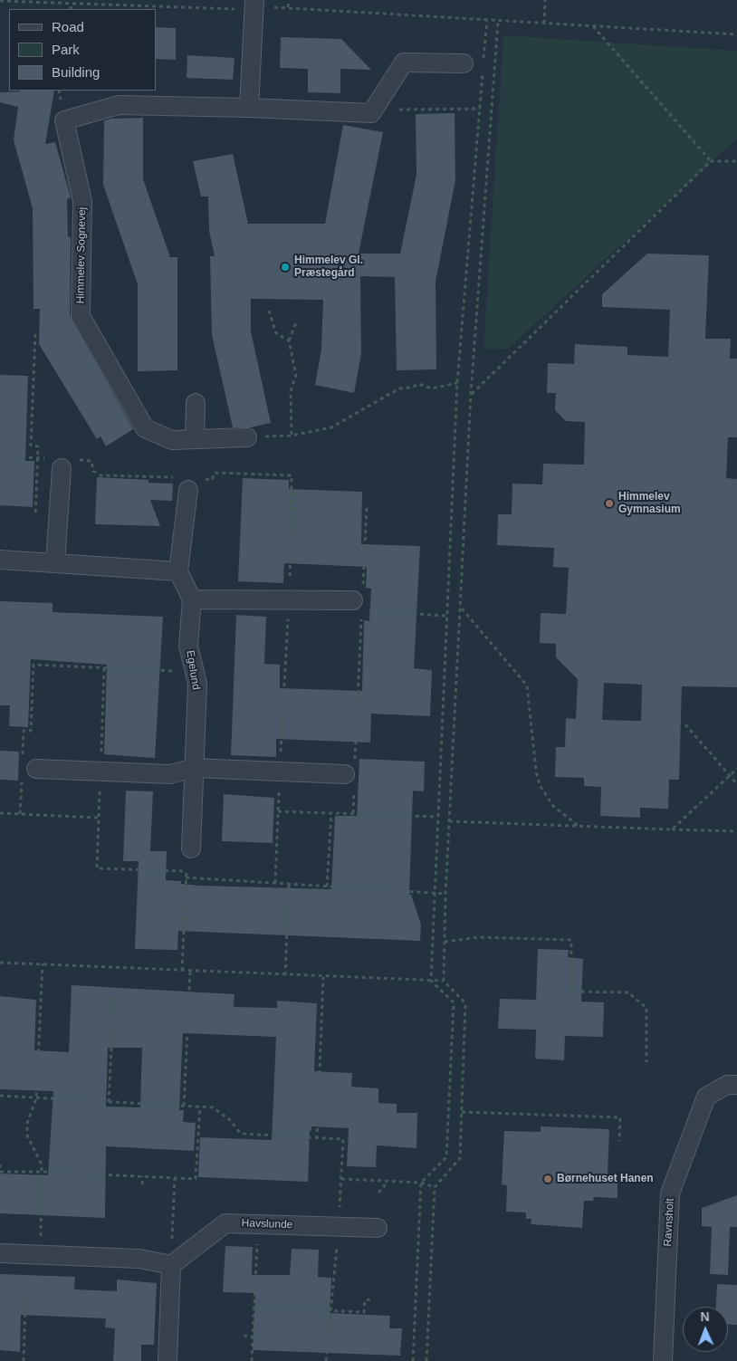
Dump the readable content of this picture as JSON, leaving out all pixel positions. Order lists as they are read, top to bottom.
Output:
{
  "streets": {
    "street": [
      "Himmelev Sognevej",
      "Egelund",
      "Ravnsholt",
      "Havslunde"
    ]
  },
  "places": ["Himmelev Gl. Præstegård", "Himmelev Gymnasium", "Børnehuset Hanen"],
  "legend": ["Road", "Park", "Building"],
  "north": "top"
}
